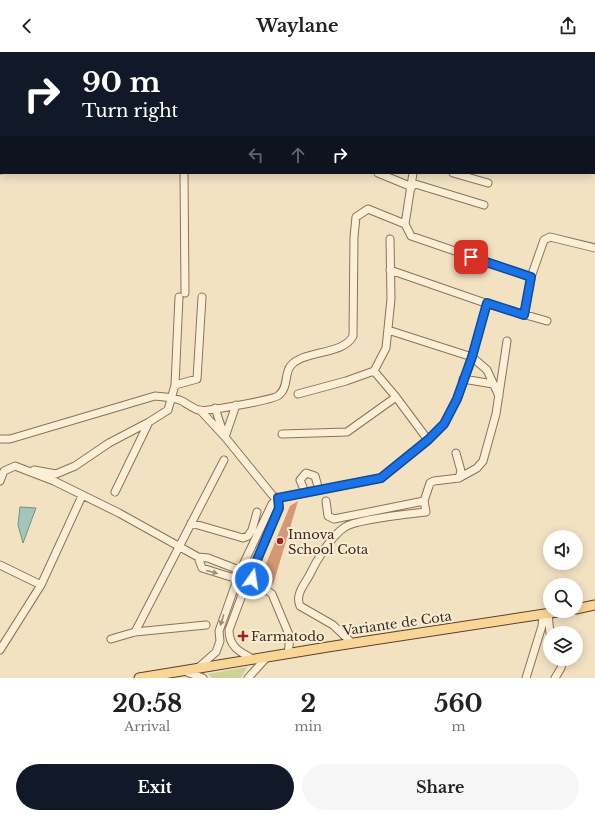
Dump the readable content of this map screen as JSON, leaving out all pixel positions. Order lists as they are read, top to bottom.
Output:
{
  "streets": {
    "main road": ["Variante de Cota"]
  },
  "places": {
    "other": ["Innova School Cota"],
    "health": ["Farmatodo"]
  },
  "page": {
    "header": "Waylane",
    "turn": ["90 m", "Turn right"],
    "eta": [
      "20:58",
      "Arrival",
      "2",
      "min",
      "560",
      "m"
    ],
    "buttons": ["Exit", "Share"]
  }
}
